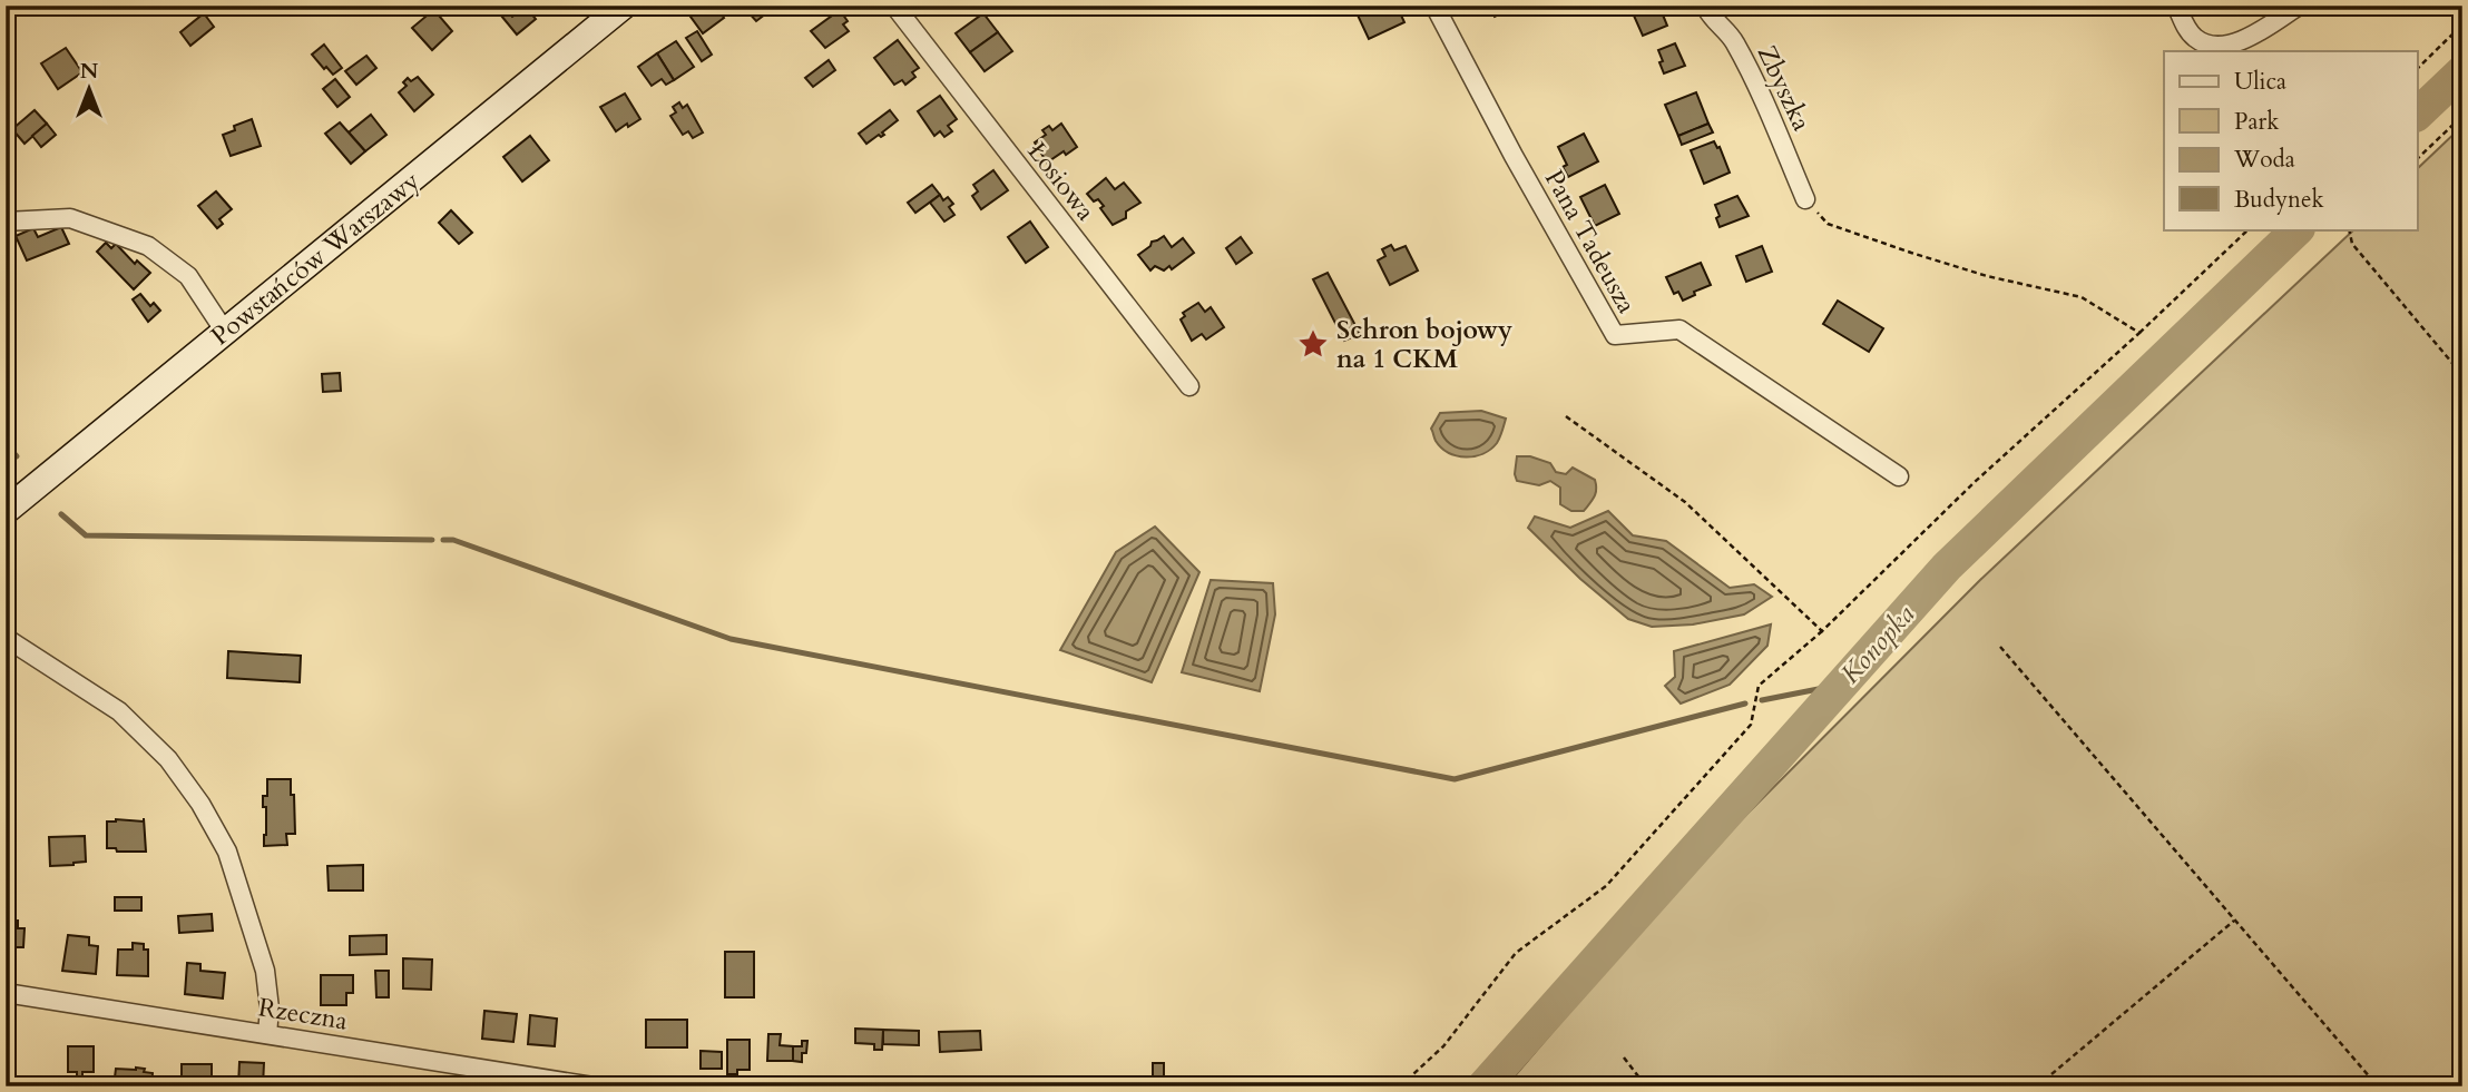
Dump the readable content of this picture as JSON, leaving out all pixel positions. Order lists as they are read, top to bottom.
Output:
{
  "streets": {
    "main road": ["Powstańców Warszawy"],
    "street": [
      "Zbyszka",
      "Łosiowa",
      "Pana Tadeusza",
      "Rzeczna"
    ]
  },
  "water": ["Konopka"],
  "places": {
    "place": ["Schron bojowy na 1 CKM"]
  },
  "legend": [
    "Ulica",
    "Park",
    "Woda",
    "Budynek"
  ],
  "north": "top"
}
